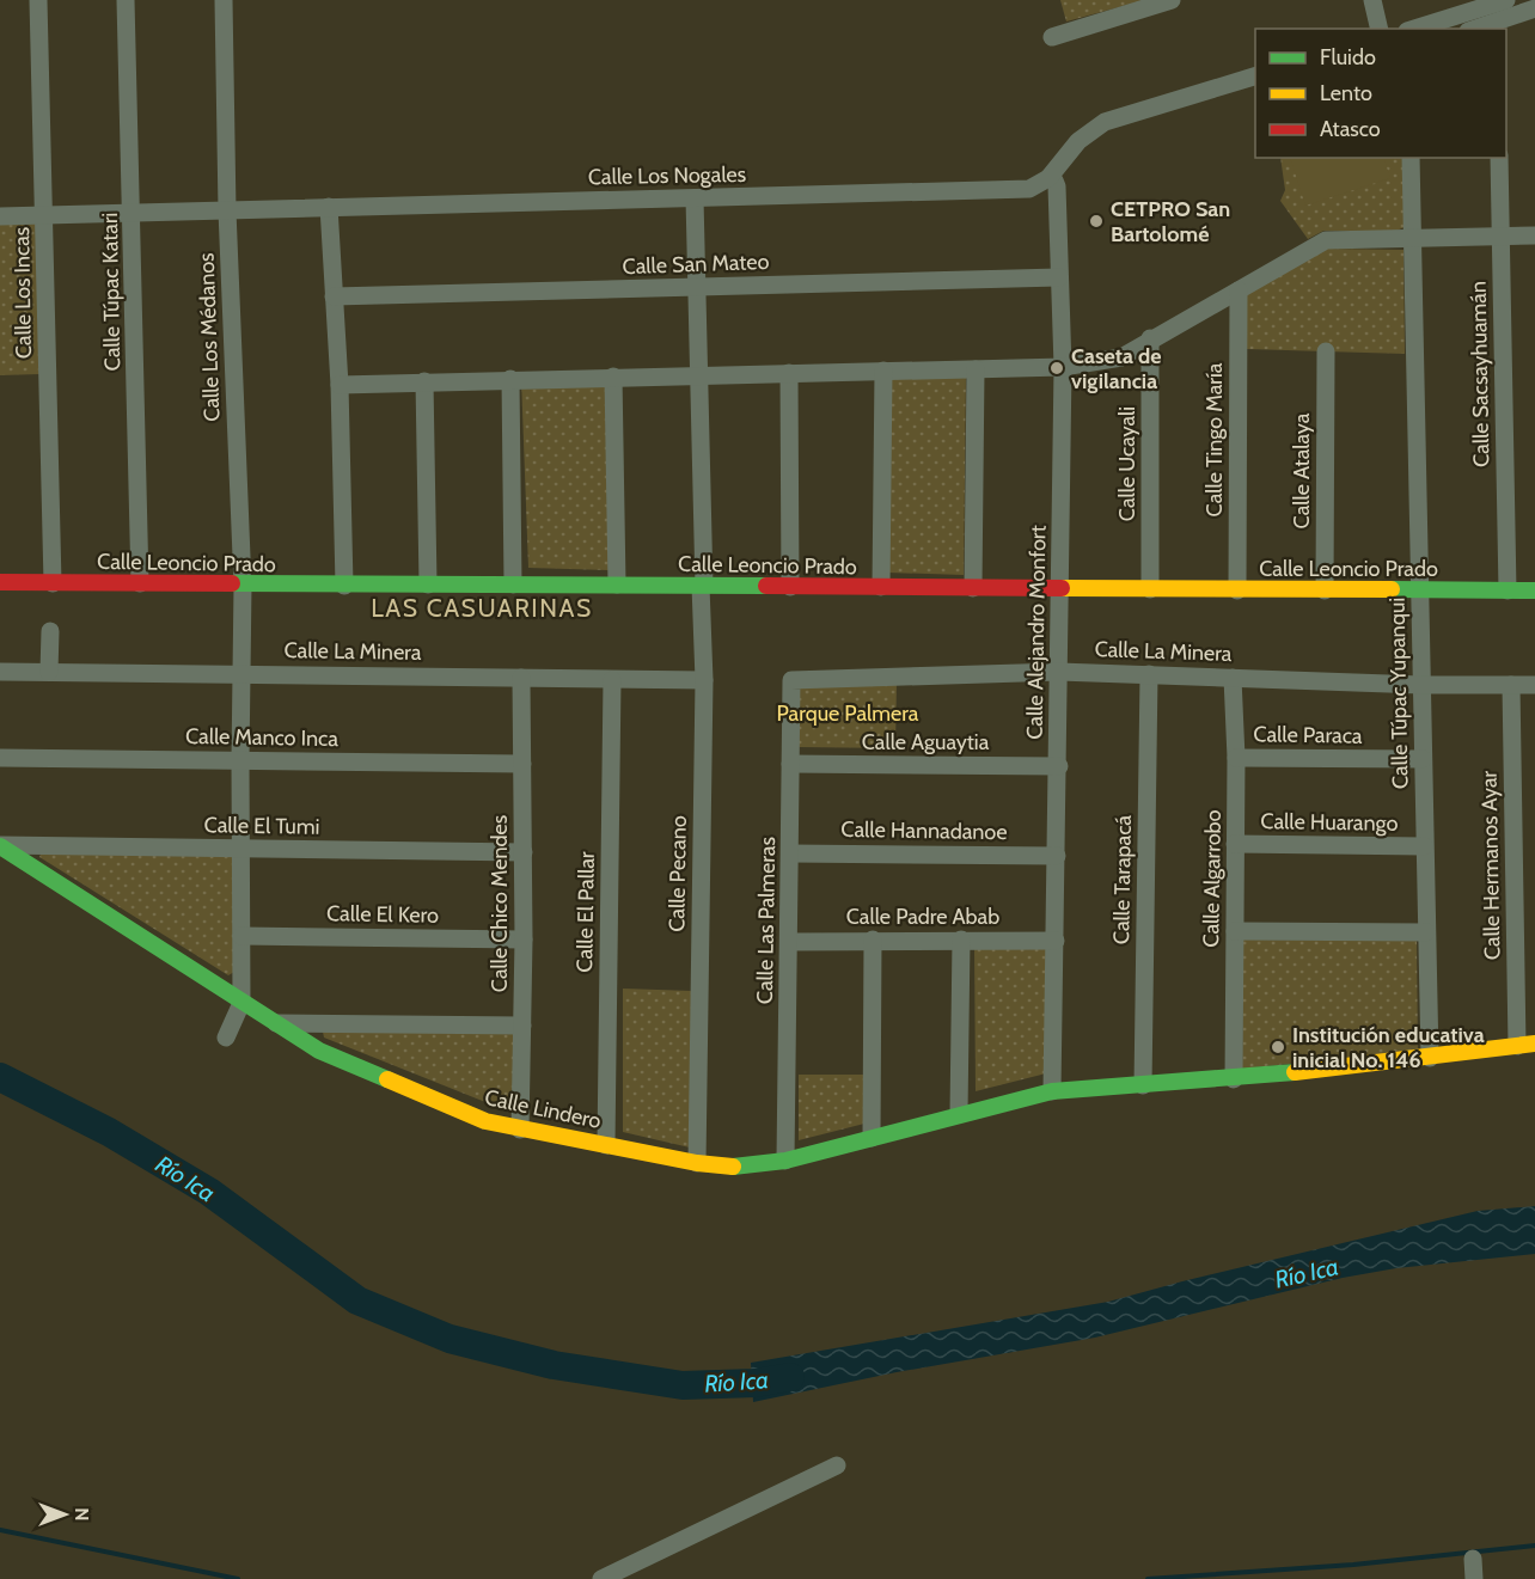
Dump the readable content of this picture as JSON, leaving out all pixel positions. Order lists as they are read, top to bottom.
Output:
{
  "streets": {
    "street": [
      "Calle Los Nogales",
      "Calle San Mateo",
      "Calle Túpac Katari",
      "Calle Los Incas",
      "Calle Los Médanos",
      "Calle Sacsayhuamán",
      "Calle Tingo María",
      "Calle Ucayali",
      "Calle Atalaya",
      "Calle Leoncio Prado",
      "Calle Alejandro Monfort",
      "Calle La Minera",
      "Calle Túpac Yupanqui",
      "Calle Paraca",
      "Calle Manco Inca",
      "Calle Aguaytia",
      "Calle Huarango",
      "Calle El Tumi",
      "Calle Hannadanoe",
      "Calle Hermanos Ayar",
      "Calle Pecano",
      "Calle Algarrobo",
      "Calle Tarapacá",
      "Calle Chico Mendes",
      "Calle El Pallar",
      "Calle El Kero",
      "Calle Padre Abab",
      "Calle Las Palmeras",
      "Calle Lindero"
    ]
  },
  "crossings": [
    ["Calle Los Nogales", "Calle Túpac Katari"],
    ["Calle Los Nogales", "Calle Los Incas"],
    ["Calle Los Nogales", "Calle Los Médanos"],
    ["Calle Los Nogales", "Calle Alejandro Monfort"],
    ["Calle Los Nogales", "Calle Pecano"],
    ["Calle San Mateo", "Calle Alejandro Monfort"],
    ["Calle San Mateo", "Calle Pecano"],
    ["Calle Túpac Katari", "Calle Leoncio Prado"],
    ["Calle Los Incas", "Calle Leoncio Prado"],
    ["Calle Los Médanos", "Calle Leoncio Prado"],
    ["Calle Los Médanos", "Calle La Minera"],
    ["Calle Los Médanos", "Calle Manco Inca"],
    ["Calle Los Médanos", "Calle El Tumi"],
    ["Calle Los Médanos", "Calle El Kero"],
    ["Calle Los Médanos", "Calle Lindero"],
    ["Calle Sacsayhuamán", "Calle Leoncio Prado"],
    ["Calle Tingo María", "Calle Leoncio Prado"],
    ["Calle Ucayali", "Calle Leoncio Prado"],
    ["Calle Atalaya", "Calle Leoncio Prado"],
    ["Calle Leoncio Prado", "Calle Alejandro Monfort"],
    ["Calle Leoncio Prado", "Calle Túpac Yupanqui"],
    ["Calle Leoncio Prado", "Calle Pecano"],
    ["Calle Alejandro Monfort", "Calle La Minera"],
    ["Calle Alejandro Monfort", "Calle Aguaytia"],
    ["Calle Alejandro Monfort", "Calle Hannadanoe"],
    ["Calle Alejandro Monfort", "Calle Padre Abab"],
    ["Calle Alejandro Monfort", "Calle Lindero"],
    ["Calle La Minera", "Calle Túpac Yupanqui"],
    ["Calle La Minera", "Calle Hermanos Ayar"],
    ["Calle La Minera", "Calle Pecano"],
    ["Calle La Minera", "Calle Algarrobo"],
    ["Calle La Minera", "Calle Tarapacá"],
    ["Calle La Minera", "Calle Chico Mendes"],
    ["Calle La Minera", "Calle El Pallar"],
    ["Calle La Minera", "Calle Las Palmeras"],
    ["Calle Túpac Yupanqui", "Calle Paraca"],
    ["Calle Túpac Yupanqui", "Calle Huarango"],
    ["Calle Túpac Yupanqui", "Calle Lindero"],
    ["Calle Paraca", "Calle Algarrobo"],
    ["Calle Manco Inca", "Calle Chico Mendes"],
    ["Calle Aguaytia", "Calle Las Palmeras"],
    ["Calle Huarango", "Calle Algarrobo"],
    ["Calle El Tumi", "Calle Chico Mendes"],
    ["Calle El Tumi", "Calle Lindero"],
    ["Calle Hannadanoe", "Calle Las Palmeras"],
    ["Calle Hermanos Ayar", "Calle Lindero"],
    ["Calle Pecano", "Calle Lindero"],
    ["Calle Algarrobo", "Calle Lindero"],
    ["Calle Tarapacá", "Calle Lindero"],
    ["Calle Chico Mendes", "Calle El Kero"],
    ["Calle Chico Mendes", "Calle Lindero"],
    ["Calle El Pallar", "Calle Lindero"],
    ["Calle Padre Abab", "Calle Las Palmeras"],
    ["Calle Las Palmeras", "Calle Lindero"]
  ],
  "districts": ["LAS CASUARINAS"],
  "water": ["Río Ica"],
  "parks": ["Parque Palmera"],
  "places": ["CETPRO San Bartolomé", "Caseta de vigilancia", "Institución educativa inicial No. 146"],
  "legend": ["Fluido", "Lento", "Atasco"],
  "north": "right"
}
